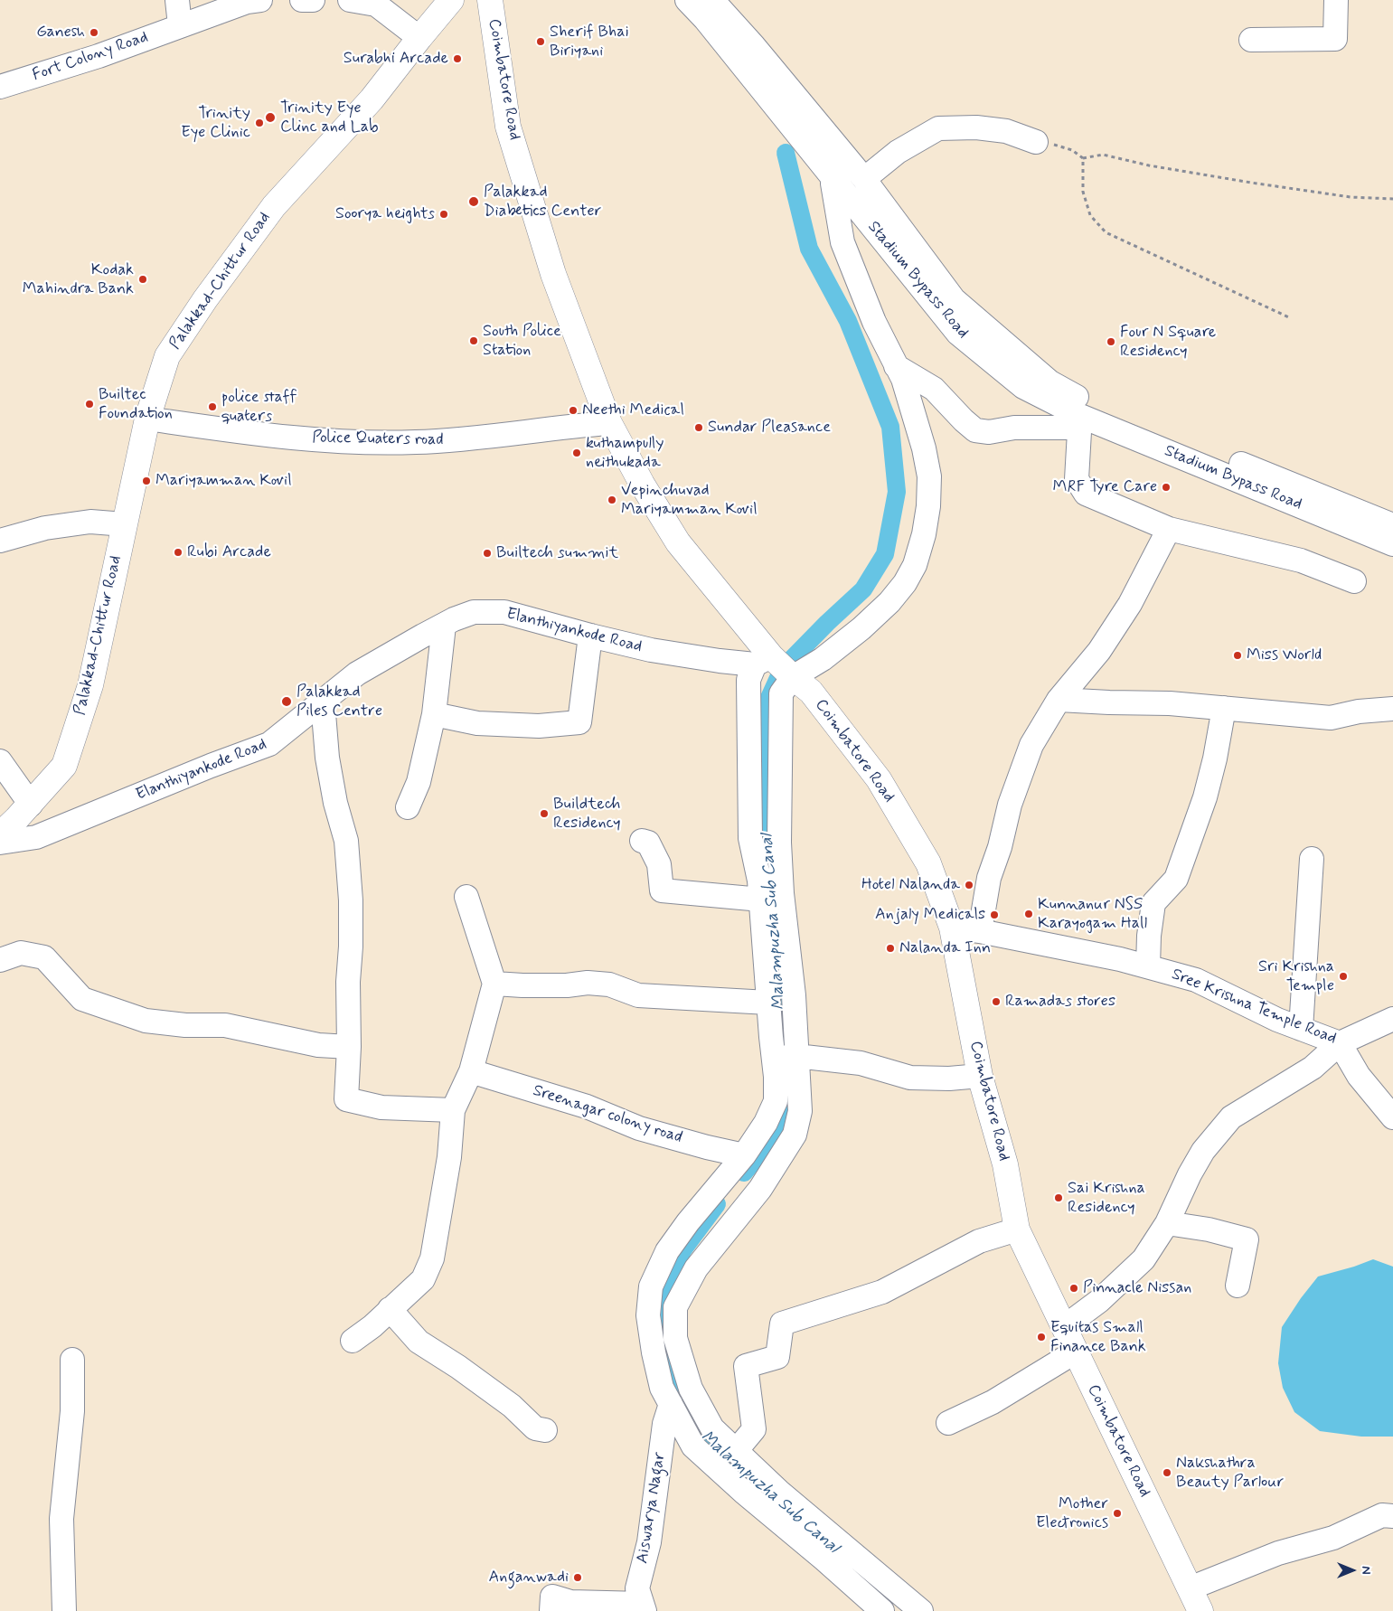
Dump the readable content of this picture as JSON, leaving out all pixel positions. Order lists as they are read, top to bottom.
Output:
{
  "streets": {
    "main road": ["Coimbatore Road", "Palakkad-Chittur Road"],
    "street": [
      "Fort Colony Road",
      "Stadium Bypass Road",
      "Police Quaters road",
      "Elanthiyankode Road",
      "Sree Krishna Temple Road",
      "Sreenagar colony road",
      "Aiswarya Nagar"
    ]
  },
  "crossings": [
    ["Coimbatore Road", "Police Quaters road"],
    ["Coimbatore Road", "Elanthiyankode Road"],
    ["Coimbatore Road", "Sree Krishna Temple Road"],
    ["Palakkad-Chittur Road", "Police Quaters road"]
  ],
  "water": ["Malampuzha Sub Canal"],
  "places": [
    "Ganesh",
    "Sherif Bhai Biriyani",
    "Surabhi Arcade",
    "Trinity Eye Clinc and Lab",
    "Trinity Eye Clinic",
    "Palakkad Diabetics Center",
    "Soorya heights",
    "Kodak Mahindra Bank",
    "South Police Station",
    "Four N Square Residency",
    "Builtec Foundation",
    "police staff quaters",
    "Neethi Medical",
    "Sundar Pleasance",
    "kuthampully neithukada",
    "Mariyamman Kovil",
    "MRF Tyre Care",
    "Vepinchuvad Mariyamman Kovil",
    "Rubi Arcade",
    "Builtech summit",
    "Miss World",
    "Palakkad Piles Centre",
    "Buildtech Residency",
    "Hotel Nalanda",
    "Kunnanur NSS Karayogam Hall",
    "Anjaly Medicals",
    "Nalanda Inn",
    "Sri Krishna Temple",
    "Ramadas stores",
    "Sai Krishna Residency",
    "Pinnacle Nissan",
    "Equitas Small Finance Bank",
    "Nakshathra Beauty Parlour",
    "Mother Electronics",
    "Anganwadi"
  ],
  "north": "right"
}
